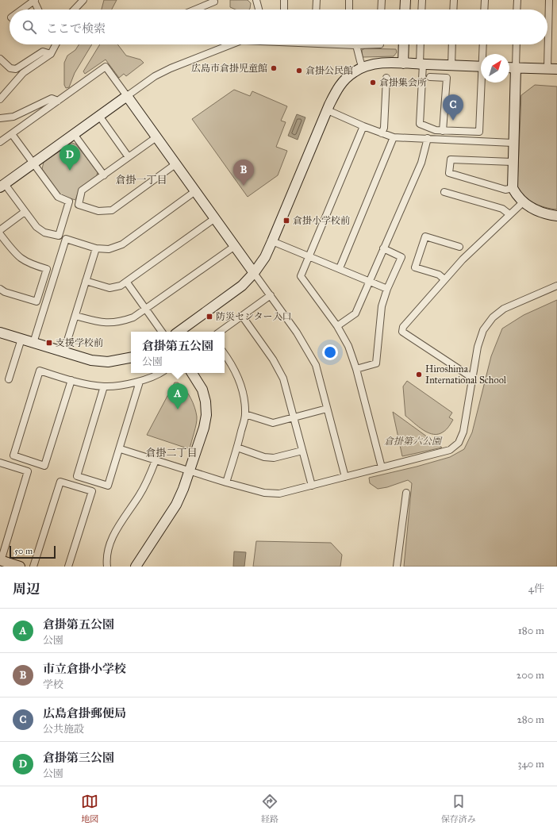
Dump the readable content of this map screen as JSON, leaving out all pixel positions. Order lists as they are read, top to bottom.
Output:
{
  "districts": ["倉掛一丁目", "倉掛二丁目"],
  "parks": ["倉掛第六公園"],
  "places": {
    "other": [
      "広島市倉掛児童館",
      "倉掛公民館",
      "倉掛集会所",
      "Hiroshima International School"
    ],
    "transit": ["倉掛小学校前", "防災センター入口", "支援学校前"]
  },
  "scale_bar": "50 m",
  "north": "top right",
  "page": {
    "search": "ここで検索",
    "pins": [
      "C",
      "D",
      "B",
      "A"
    ],
    "popup": ["倉掛第五公園", "公園"],
    "scale": "50 m",
    "heading": ["周辺", "4件"],
    "list": [
      {
        "mark": "A",
        "name": "倉掛第五公園",
        "note": "公園",
        "value": "180 m"
      },
      {
        "mark": "B",
        "name": "市立倉掛小学校",
        "note": "学校",
        "value": "200 m"
      },
      {
        "mark": "C",
        "name": "広島倉掛郵便局",
        "note": "公共施設",
        "value": "280 m"
      },
      {
        "mark": "D",
        "name": "倉掛第三公園",
        "note": "公園",
        "value": "340 m"
      }
    ],
    "nav": ["地図", "経路", "保存済み"]
  }
}
